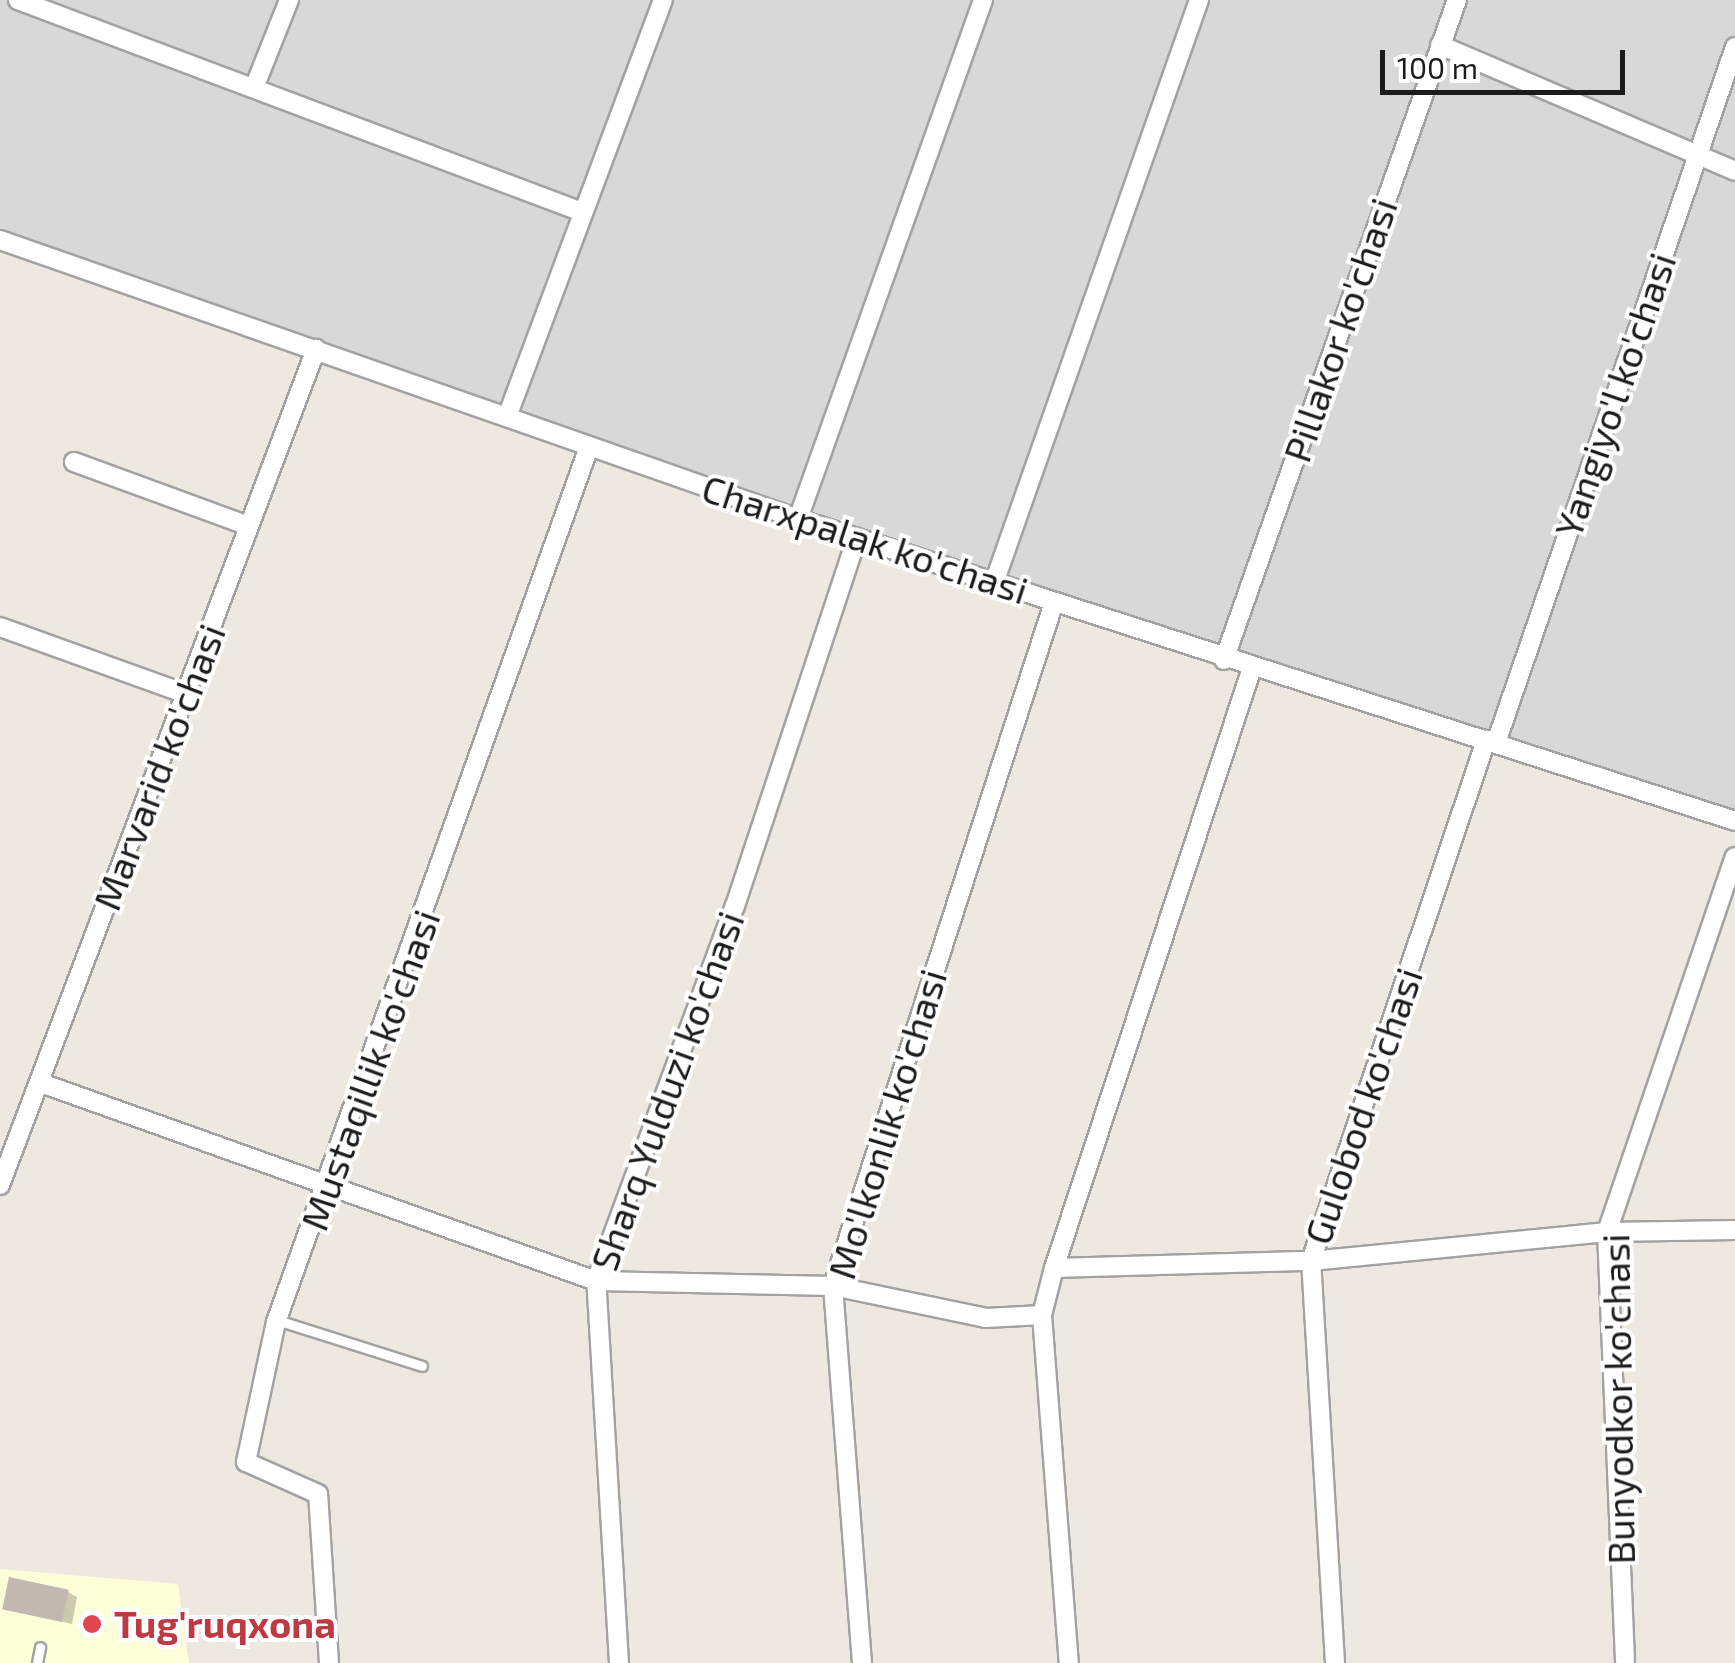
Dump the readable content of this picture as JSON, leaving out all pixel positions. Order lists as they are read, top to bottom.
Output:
{
  "streets": {
    "street": [
      "Pillakor ko'chasi",
      "Yangiyo'l ko'chasi",
      "Charxpalak ko'chasi",
      "Marvarid ko'chasi",
      "Mustaqillik ko'chasi",
      "Sharq Yulduzi ko'chasi",
      "Gulobod ko'chasi",
      "Mo'lkonlik ko'chasi",
      "Bunyodkor ko'chasi"
    ]
  },
  "crossings": [
    ["Pillakor ko'chasi", "Charxpalak ko'chasi"],
    ["Yangiyo'l ko'chasi", "Charxpalak ko'chasi"],
    ["Yangiyo'l ko'chasi", "Gulobod ko'chasi"],
    ["Charxpalak ko'chasi", "Marvarid ko'chasi"],
    ["Charxpalak ko'chasi", "Mustaqillik ko'chasi"],
    ["Charxpalak ko'chasi", "Sharq Yulduzi ko'chasi"],
    ["Charxpalak ko'chasi", "Gulobod ko'chasi"],
    ["Charxpalak ko'chasi", "Mo'lkonlik ko'chasi"]
  ],
  "places": ["Tug'ruqxona"],
  "scale_bar": "100 m"
}
